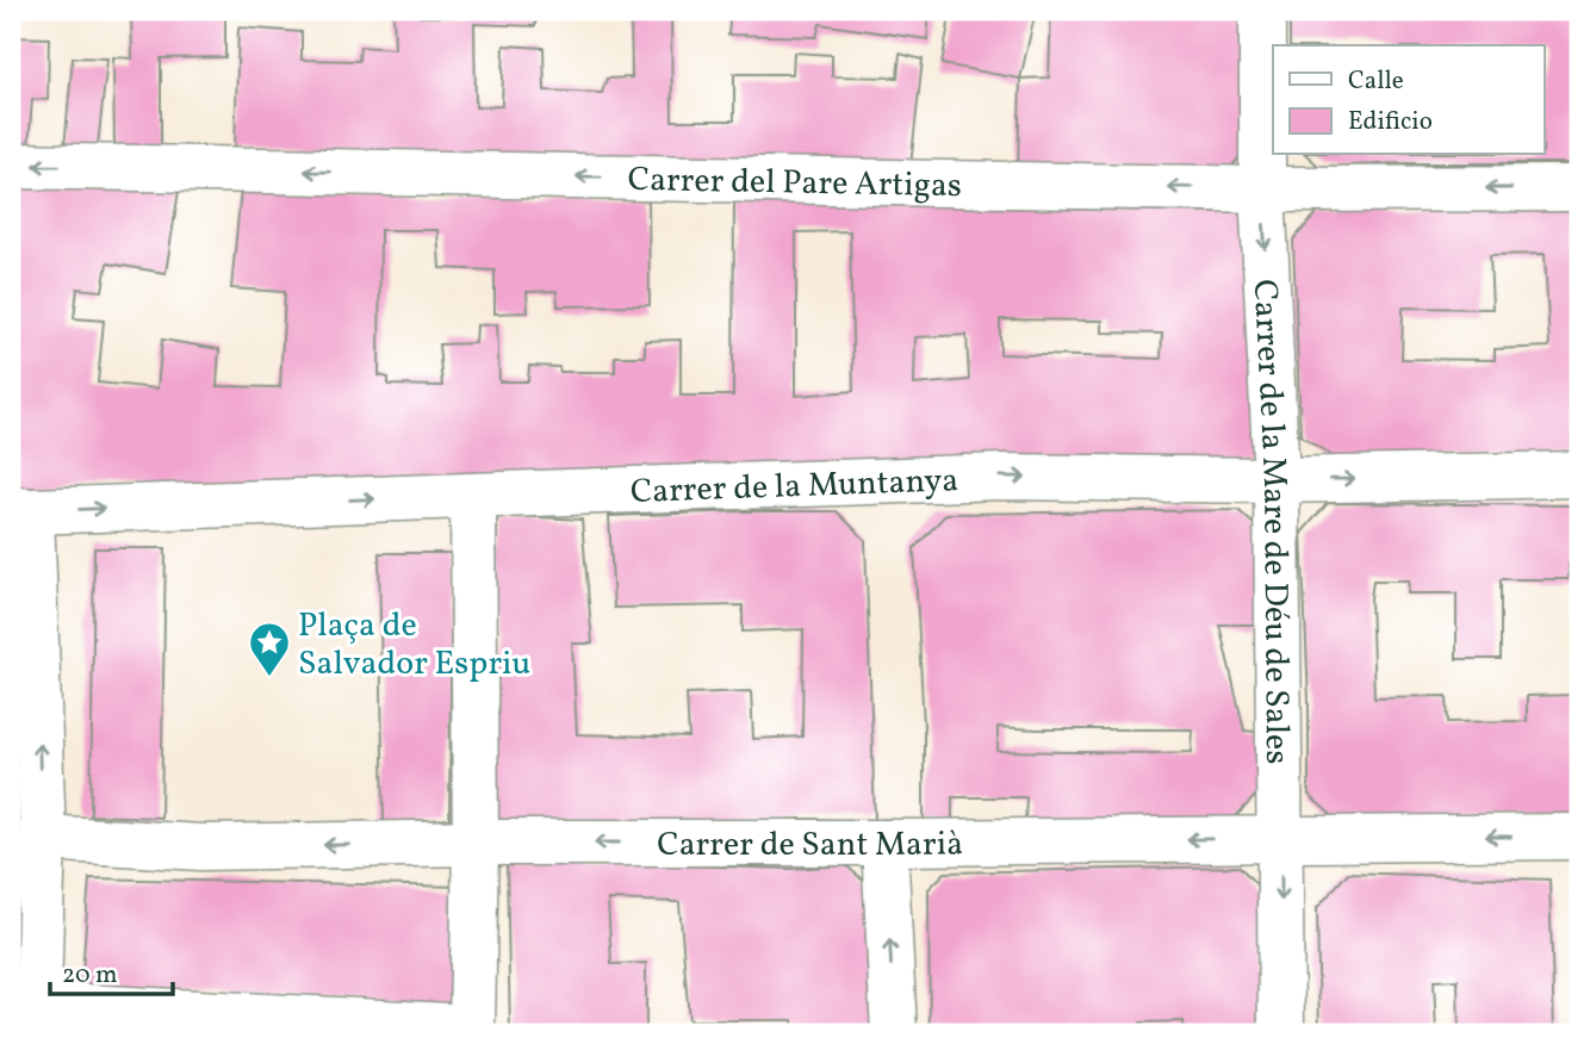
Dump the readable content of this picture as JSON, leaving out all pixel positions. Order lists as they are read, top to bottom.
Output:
{
  "streets": {
    "street": [
      "Carrer del Pare Artigas",
      "Carrer de la Muntanya",
      "Carrer de la Mare de Déu de Sales",
      "Carrer de Sant Marià"
    ]
  },
  "crossings": [
    ["Carrer del Pare Artigas", "Carrer de la Mare de Déu de Sales"],
    ["Carrer de la Muntanya", "Carrer de la Mare de Déu de Sales"],
    ["Carrer de la Mare de Déu de Sales", "Carrer de Sant Marià"]
  ],
  "one_way": ["Carrer del Pare Artigas", "Carrer de la Muntanya", "Carrer de Sant Marià"],
  "places": {
    "place": ["Plaça de Salvador Espriu"]
  },
  "legend": ["Calle", "Edificio"],
  "scale_bar": "20 m"
}
